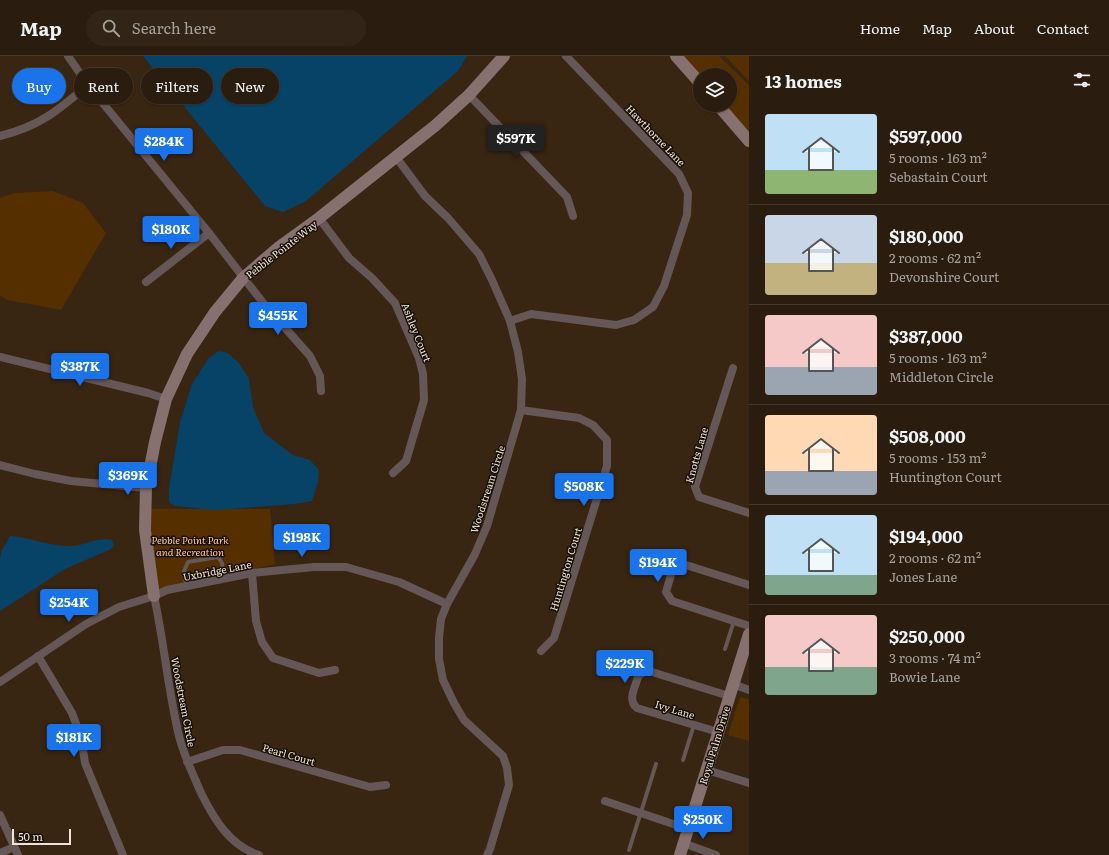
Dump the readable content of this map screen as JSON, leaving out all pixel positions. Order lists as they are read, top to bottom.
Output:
{
  "streets": {
    "street": [
      "Hawthorne Lane",
      "Pebble Pointe Way",
      "Ashley Court",
      "Knotts Lane",
      "Woodstream Circle",
      "Huntington Court",
      "Uxbridge Lane",
      "Ivy Lane",
      "Royal Palm Drive",
      "Pearl Court"
    ]
  },
  "crossings": [
    ["Hawthorne Lane", "Woodstream Circle"],
    ["Pebble Pointe Way", "Ashley Court"],
    ["Pebble Pointe Way", "Woodstream Circle"],
    ["Pebble Pointe Way", "Uxbridge Lane"],
    ["Woodstream Circle", "Huntington Court"],
    ["Woodstream Circle", "Uxbridge Lane"],
    ["Woodstream Circle", "Pearl Court"],
    ["Ivy Lane", "Royal Palm Drive"]
  ],
  "parks": ["Pebble Point Park and Recreation"],
  "scale_bar": "50 m",
  "page": {
    "header": "Map",
    "search": "Search here",
    "nav": [
      "Home",
      "Map",
      "About",
      "Contact"
    ],
    "heading": "13 homes",
    "chip": [
      "Buy",
      "Rent",
      "Filters",
      "New"
    ],
    "list": [
      {
        "name": "$597,000",
        "note": "5 rooms · 163 m² · Sebastain Court"
      },
      {
        "name": "$180,000",
        "note": "2 rooms · 62 m² · Devonshire Court"
      },
      {
        "name": "$387,000",
        "note": "5 rooms · 163 m² · Middleton Circle"
      },
      {
        "name": "$508,000",
        "note": "5 rooms · 153 m² · Huntington Court"
      },
      {
        "name": "$194,000",
        "note": "2 rooms · 62 m² · Jones Lane"
      },
      {
        "name": "$250,000",
        "note": "3 rooms · 74 m² · Bowie Lane"
      }
    ],
    "price": [
      "$597K",
      "$284K",
      "$180K",
      "$455K",
      "$387K",
      "$369K",
      "$508K",
      "$198K",
      "$194K",
      "$254K",
      "$229K",
      "$181K",
      "$250K"
    ],
    "scale": "50 m"
  }
}
